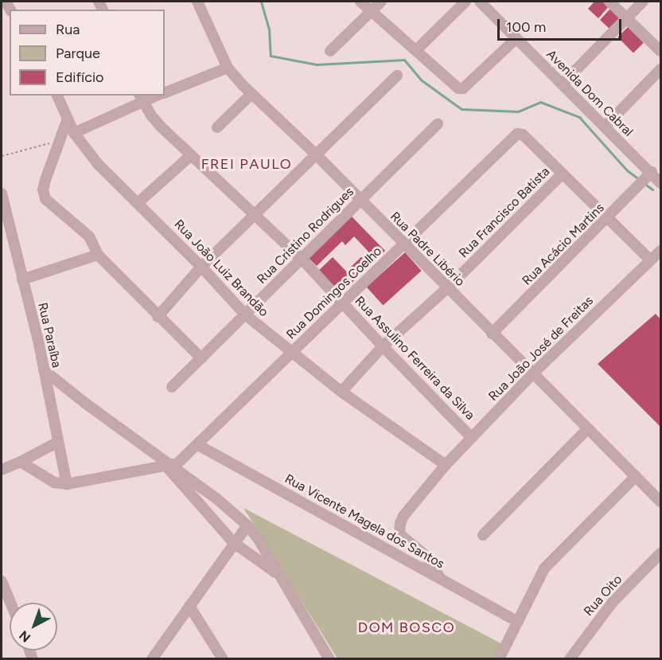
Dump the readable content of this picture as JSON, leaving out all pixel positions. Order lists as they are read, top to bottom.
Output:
{
  "streets": {
    "street": [
      "Avenida Dom Cabral",
      "Rua Francisco Batista",
      "Rua Cristino Rodrigues",
      "Rua Acácio Martins",
      "Rua Padre Libério",
      "Rua João Luiz Brandão",
      "Rua Domingos Coelho",
      "Rua Paraíba",
      "Rua João José de Freitas",
      "Rua Assulino Ferreira da Silva",
      "Rua Vicente Magela dos Santos",
      "Rua Oito"
    ]
  },
  "crossings": [
    ["Avenida Dom Cabral", "Rua Acácio Martins"],
    ["Rua Francisco Batista", "Rua Padre Libério"],
    ["Rua Francisco Batista", "Rua João Luiz Brandão"],
    ["Rua Francisco Batista", "Rua Domingos Coelho"],
    ["Rua Francisco Batista", "Rua Assulino Ferreira da Silva"],
    ["Rua Cristino Rodrigues", "Rua Padre Libério"],
    ["Rua Cristino Rodrigues", "Rua João Luiz Brandão"],
    ["Rua Cristino Rodrigues", "Rua Assulino Ferreira da Silva"],
    ["Rua Acácio Martins", "Rua Padre Libério"],
    ["Rua Padre Libério", "Rua Domingos Coelho"],
    ["Rua Padre Libério", "Rua João José de Freitas"],
    ["Rua João Luiz Brandão", "Rua Domingos Coelho"],
    ["Rua João Luiz Brandão", "Rua João José de Freitas"],
    ["Rua Domingos Coelho", "Rua Assulino Ferreira da Silva"],
    ["Rua Domingos Coelho", "Rua Vicente Magela dos Santos"],
    ["Rua João José de Freitas", "Rua Assulino Ferreira da Silva"],
    ["Rua João José de Freitas", "Rua Vicente Magela dos Santos"]
  ],
  "districts": ["FREI PAULO", "DOM BOSCO"],
  "legend": ["Rua", "Parque", "Edifício"],
  "scale_bar": "100 m",
  "north": "bottom left"
}
